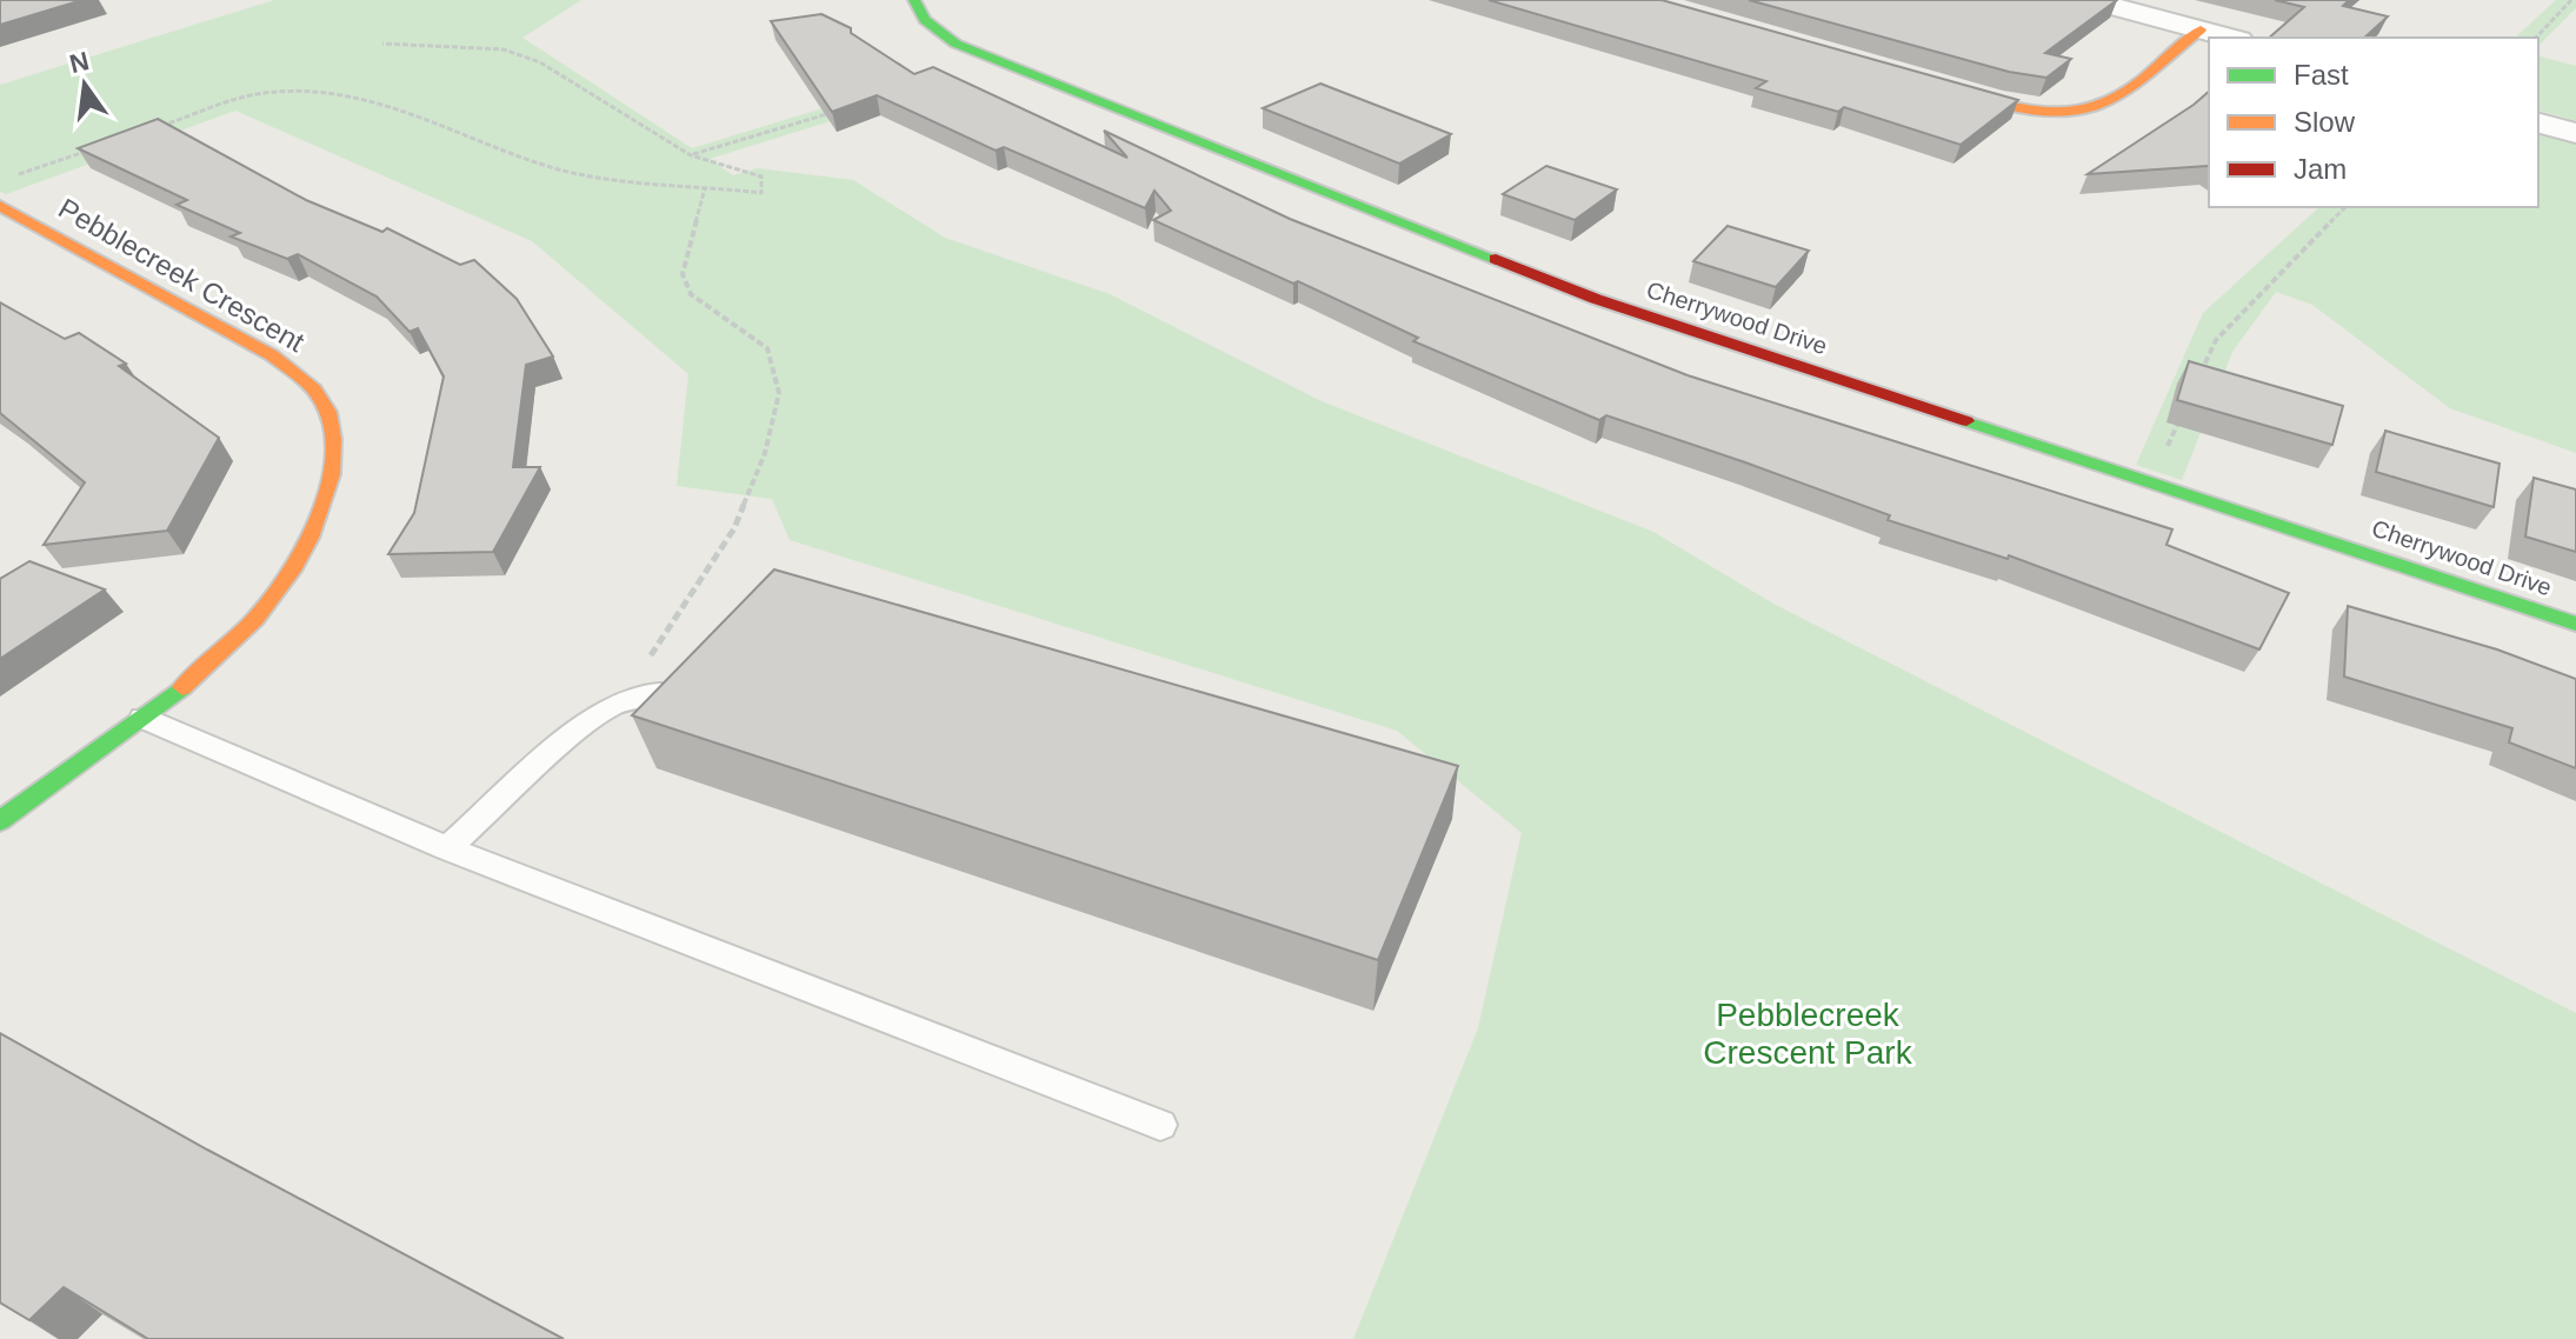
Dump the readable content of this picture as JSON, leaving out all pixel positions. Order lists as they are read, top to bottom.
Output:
{
  "streets": {
    "street": ["Pebblecreek Crescent", "Cherrywood Drive"]
  },
  "parks": ["Pebblecreek Crescent Park"],
  "legend": ["Fast", "Slow", "Jam"],
  "north": "top"
}
